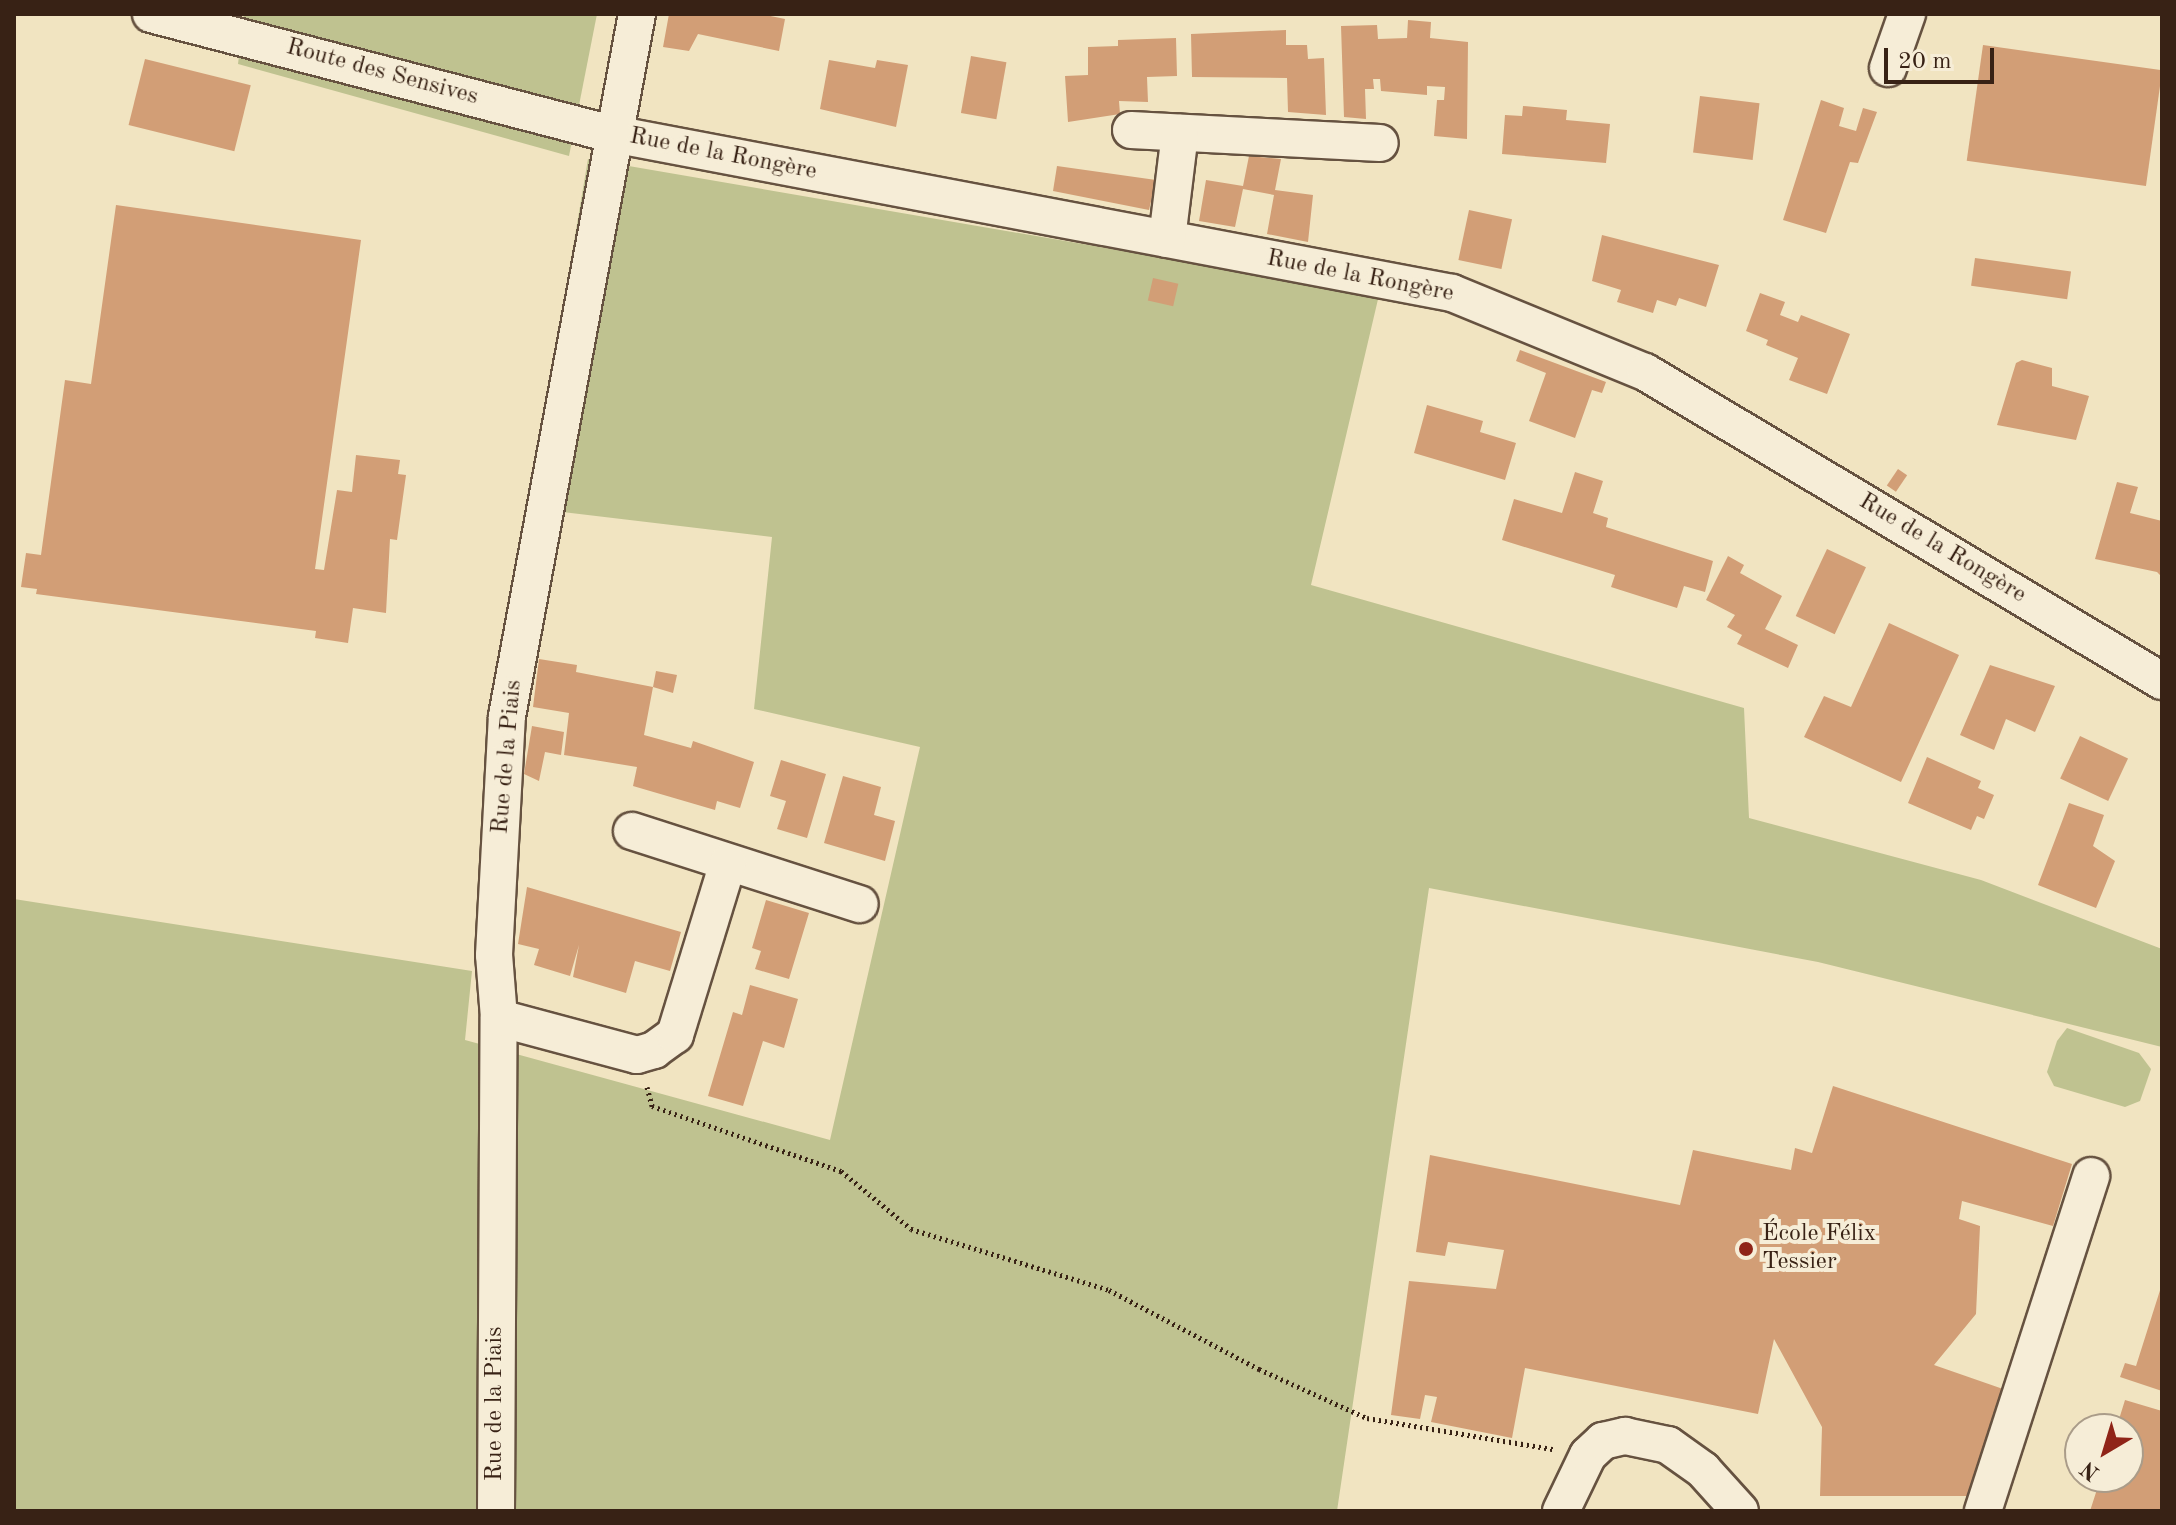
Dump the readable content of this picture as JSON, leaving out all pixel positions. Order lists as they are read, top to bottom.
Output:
{
  "streets": {
    "street": ["Route des Sensives", "Rue de la Rongère", "Rue de la Piais"]
  },
  "crossings": [
    ["Route des Sensives", "Rue de la Rongère"],
    ["Route des Sensives", "Rue de la Piais"],
    ["Rue de la Rongère", "Rue de la Piais"]
  ],
  "places": ["École Félix Tessier"],
  "scale_bar": "20 m",
  "north": "bottom left"
}
